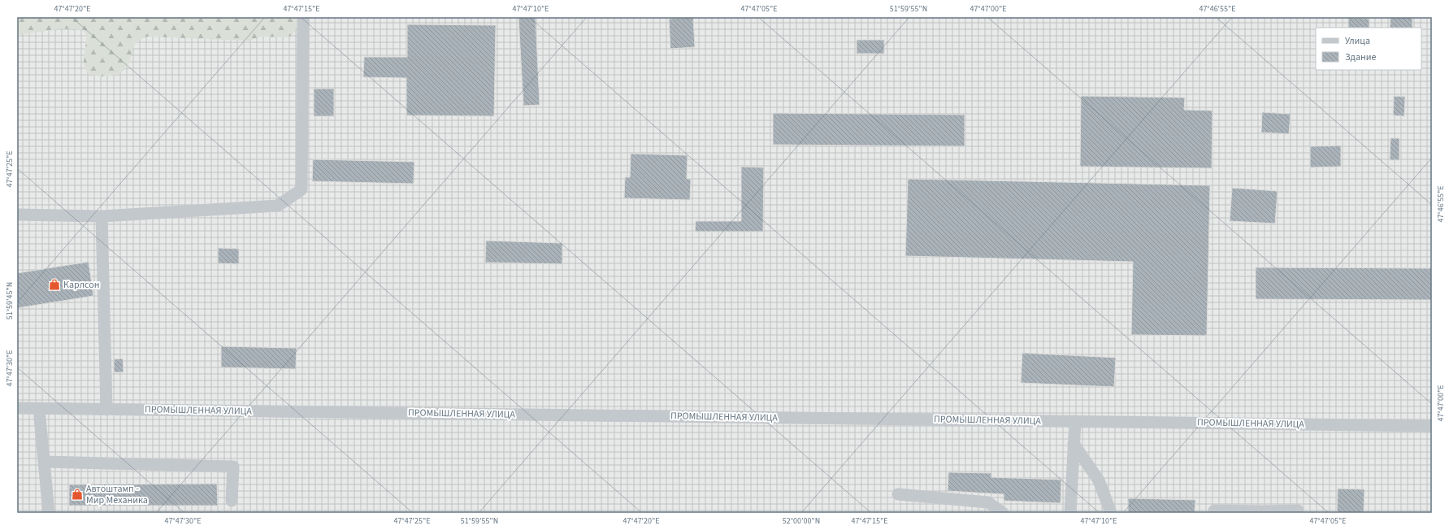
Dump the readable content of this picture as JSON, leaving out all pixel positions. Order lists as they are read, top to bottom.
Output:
{
  "streets": {
    "street": ["ПРОМЫШЛЕННАЯ УЛИЦА"]
  },
  "places": {
    "shop": ["Карлсон", "Автоштамп - Мир Механика"]
  },
  "legend": ["Улица", "Здание"],
  "coordinates": [
    "47°47'20\"E",
    "47°47'15\"E",
    "47°47'10\"E",
    "47°47'05\"E",
    "51°59'55\"N",
    "47°47'00\"E",
    "47°46'55\"E",
    "47°47'25\"E",
    "51°59'45\"N",
    "47°47'30\"E",
    "52°00'00\"N"
  ]
}
